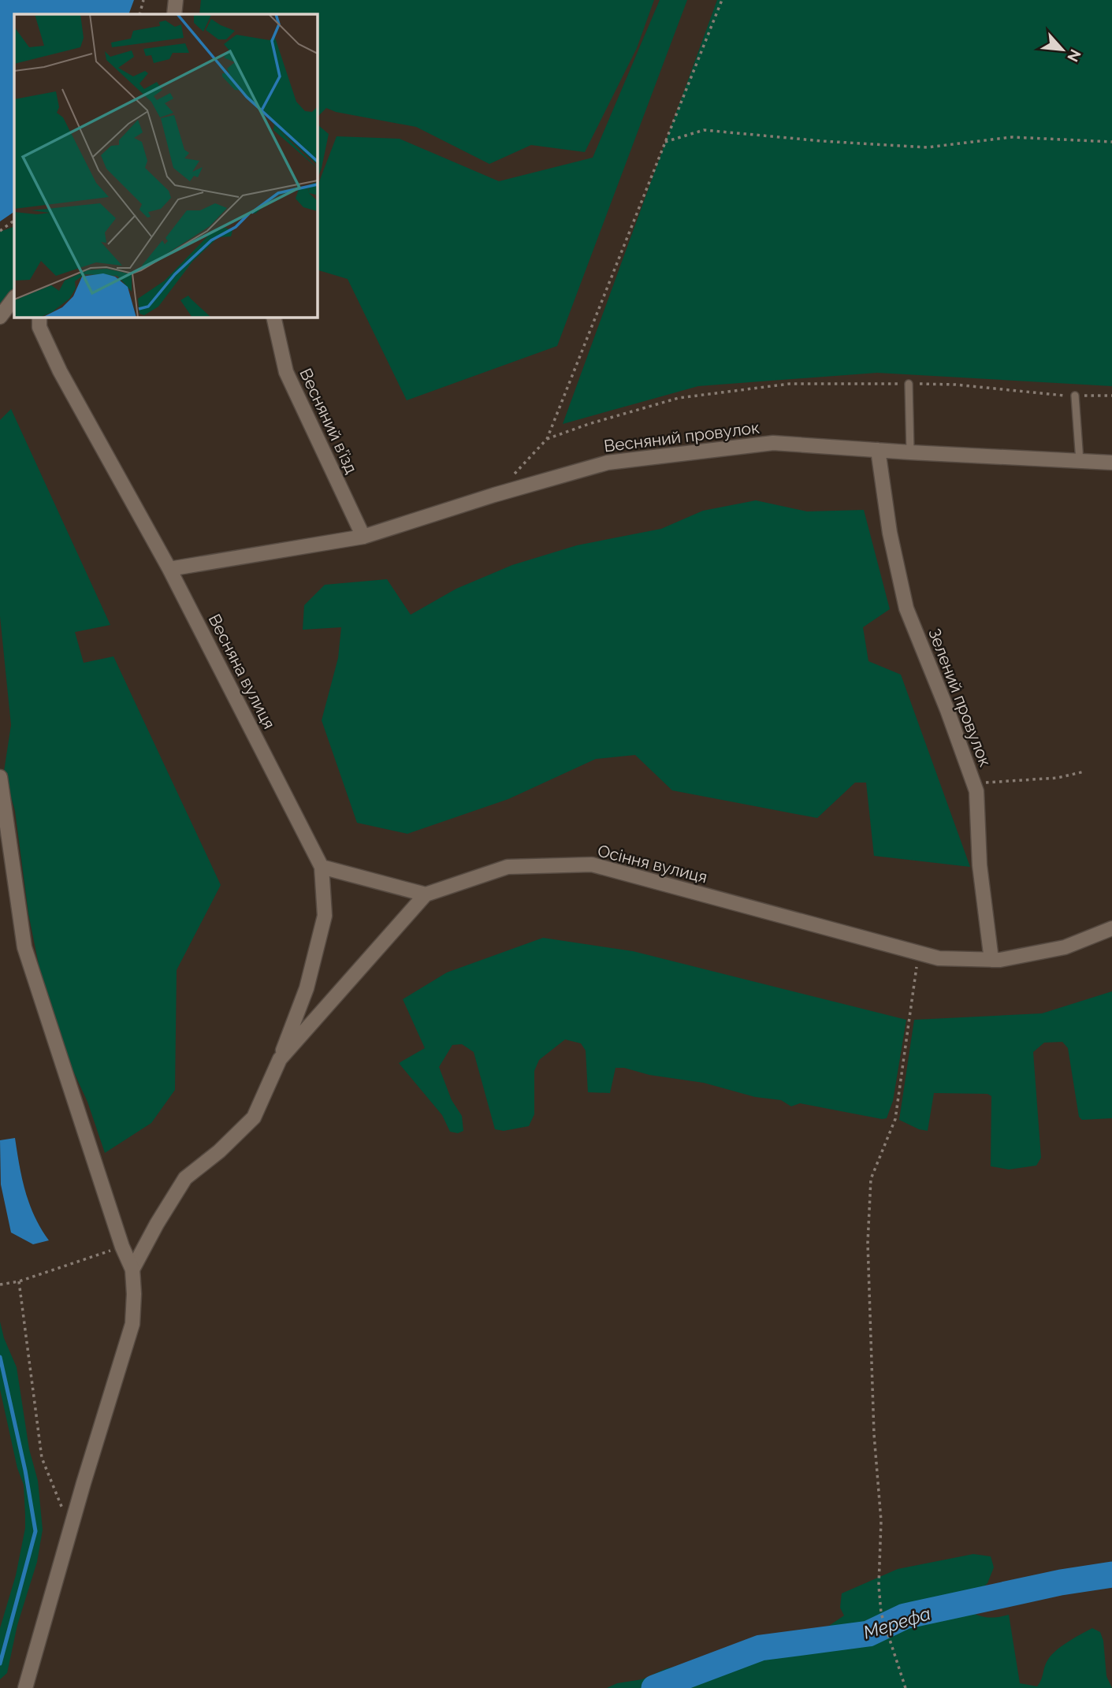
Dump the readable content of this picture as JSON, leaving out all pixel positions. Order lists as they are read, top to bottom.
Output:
{
  "streets": {
    "street": [
      "Весняний в’їзд",
      "Весняний провулок",
      "Весняна вулиця",
      "Зелений провулок",
      "Осіння вулиця"
    ]
  },
  "crossings": [
    ["Весняний в’їзд", "Весняний провулок"],
    ["Весняний провулок", "Весняна вулиця"],
    ["Весняний провулок", "Зелений провулок"],
    ["Весняна вулиця", "Осіння вулиця"],
    ["Зелений провулок", "Осіння вулиця"]
  ],
  "water": ["Мерефа"],
  "north": "bottom right"
}
